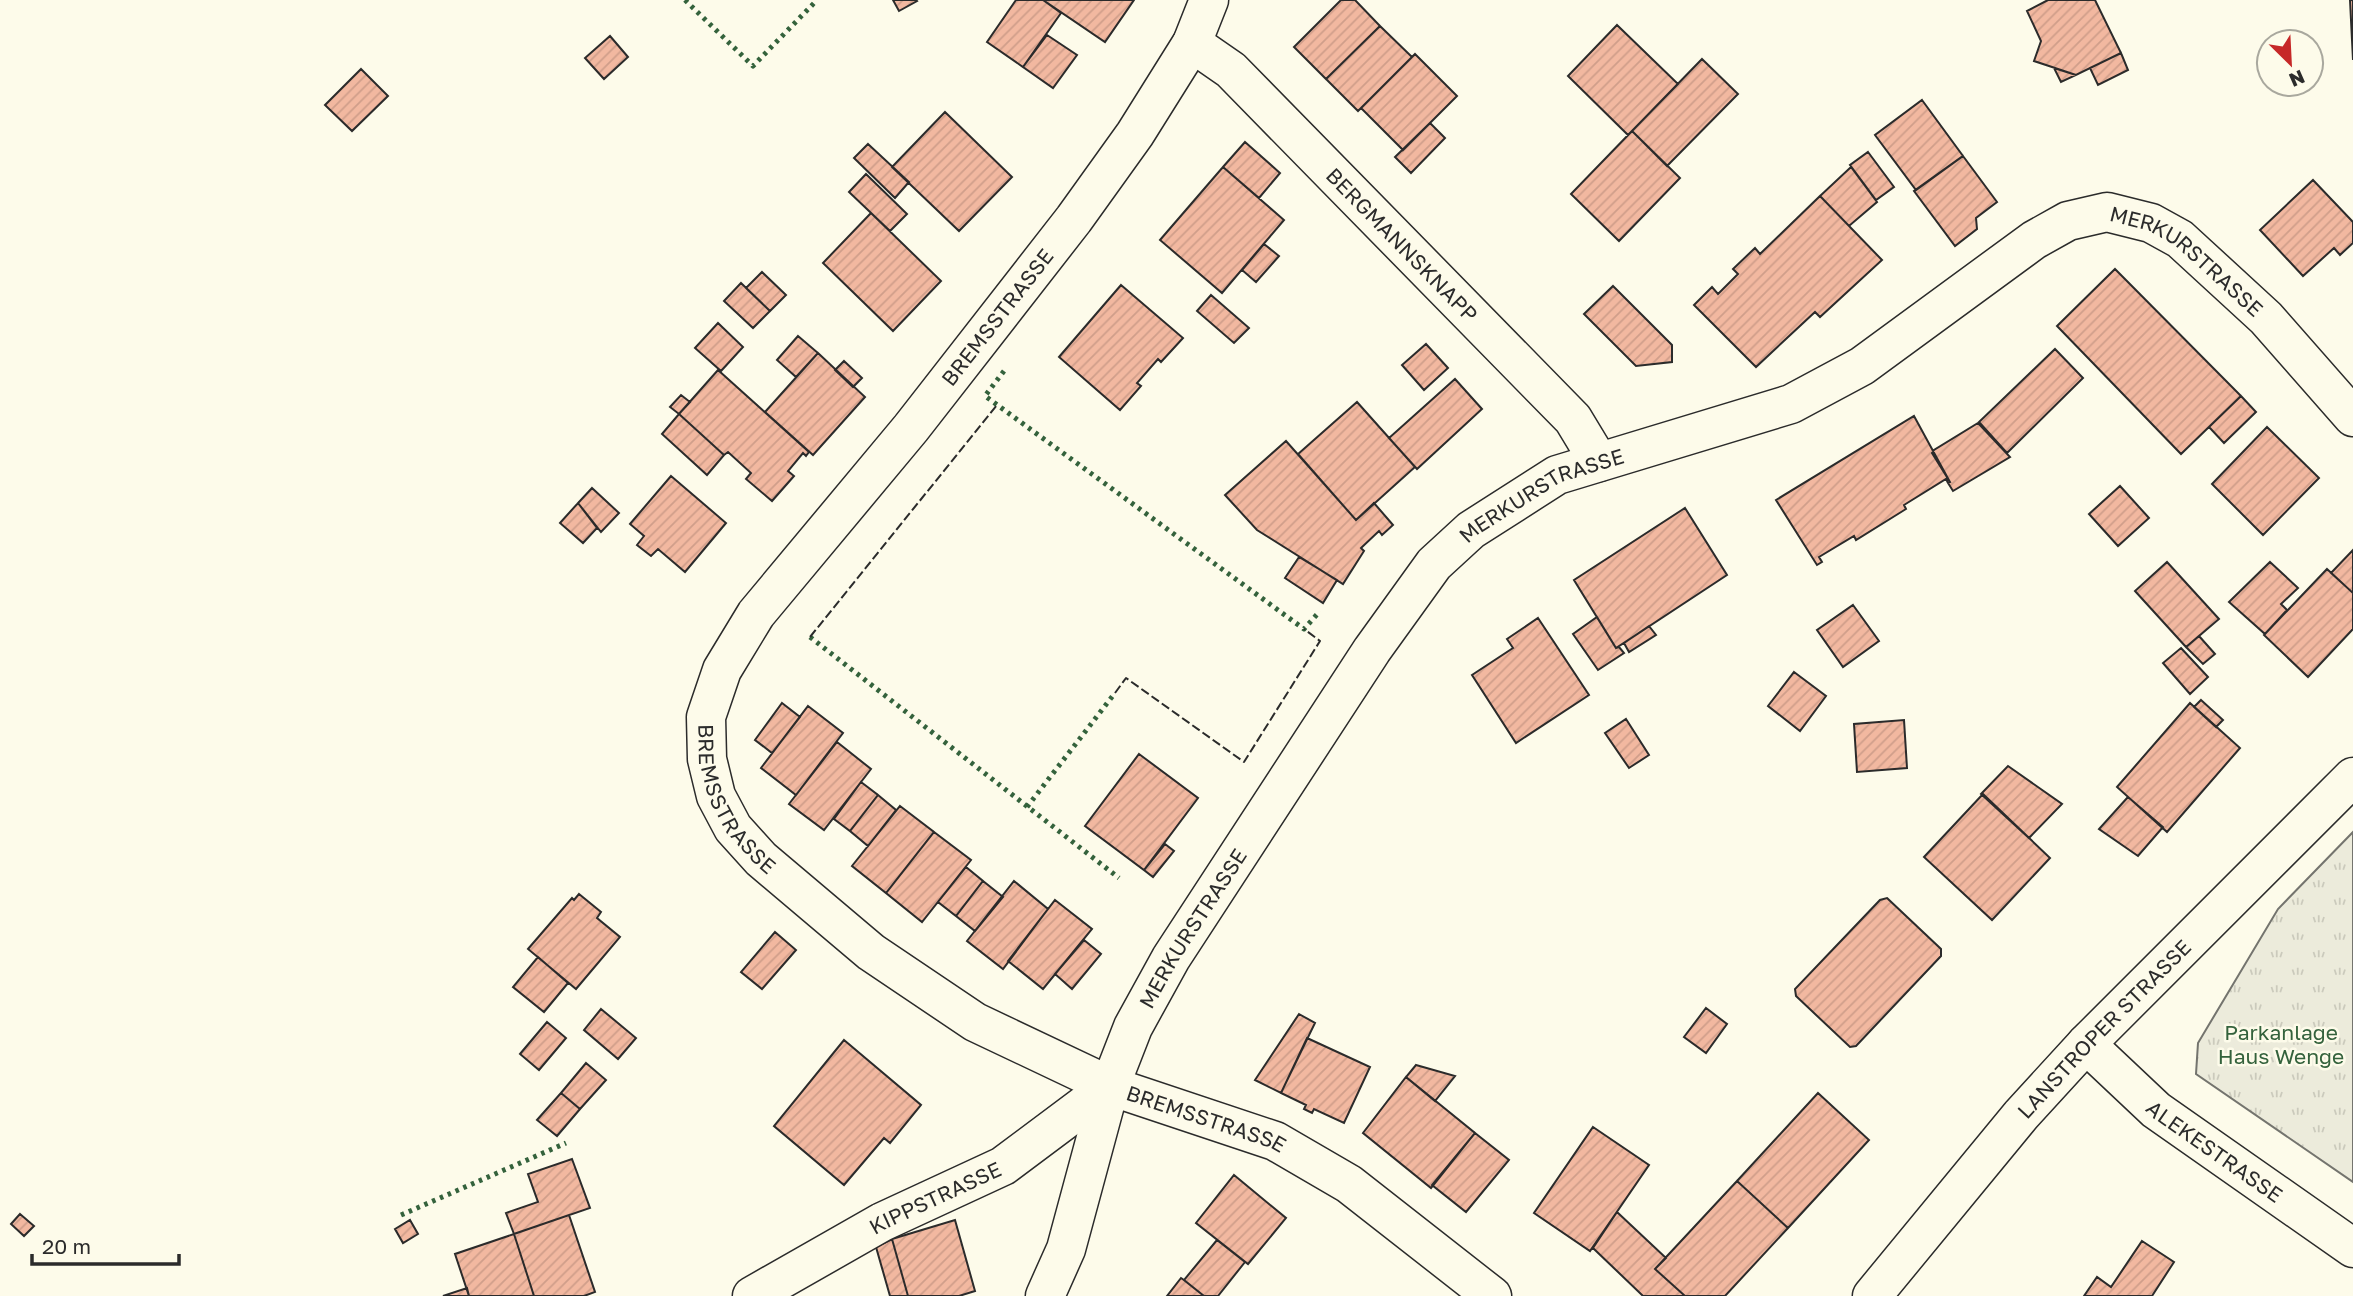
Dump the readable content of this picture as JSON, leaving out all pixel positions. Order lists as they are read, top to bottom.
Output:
{
  "streets": {
    "street": [
      "BERGMANNSKNAPP",
      "MERKURSTRASSE",
      "BREMSSTRASSE",
      "LANSTROPER STRASSE",
      "ALEKESTRASSE",
      "KIPPSTRASSE"
    ]
  },
  "crossings": [
    ["BERGMANNSKNAPP", "MERKURSTRASSE"],
    ["BERGMANNSKNAPP", "BREMSSTRASSE"],
    ["MERKURSTRASSE", "BREMSSTRASSE"],
    ["MERKURSTRASSE", "KIPPSTRASSE"],
    ["BREMSSTRASSE", "KIPPSTRASSE"],
    ["LANSTROPER STRASSE", "ALEKESTRASSE"]
  ],
  "parks": ["Parkanlage Haus Wenge"],
  "scale_bar": "20 m",
  "north": "bottom right"
}
